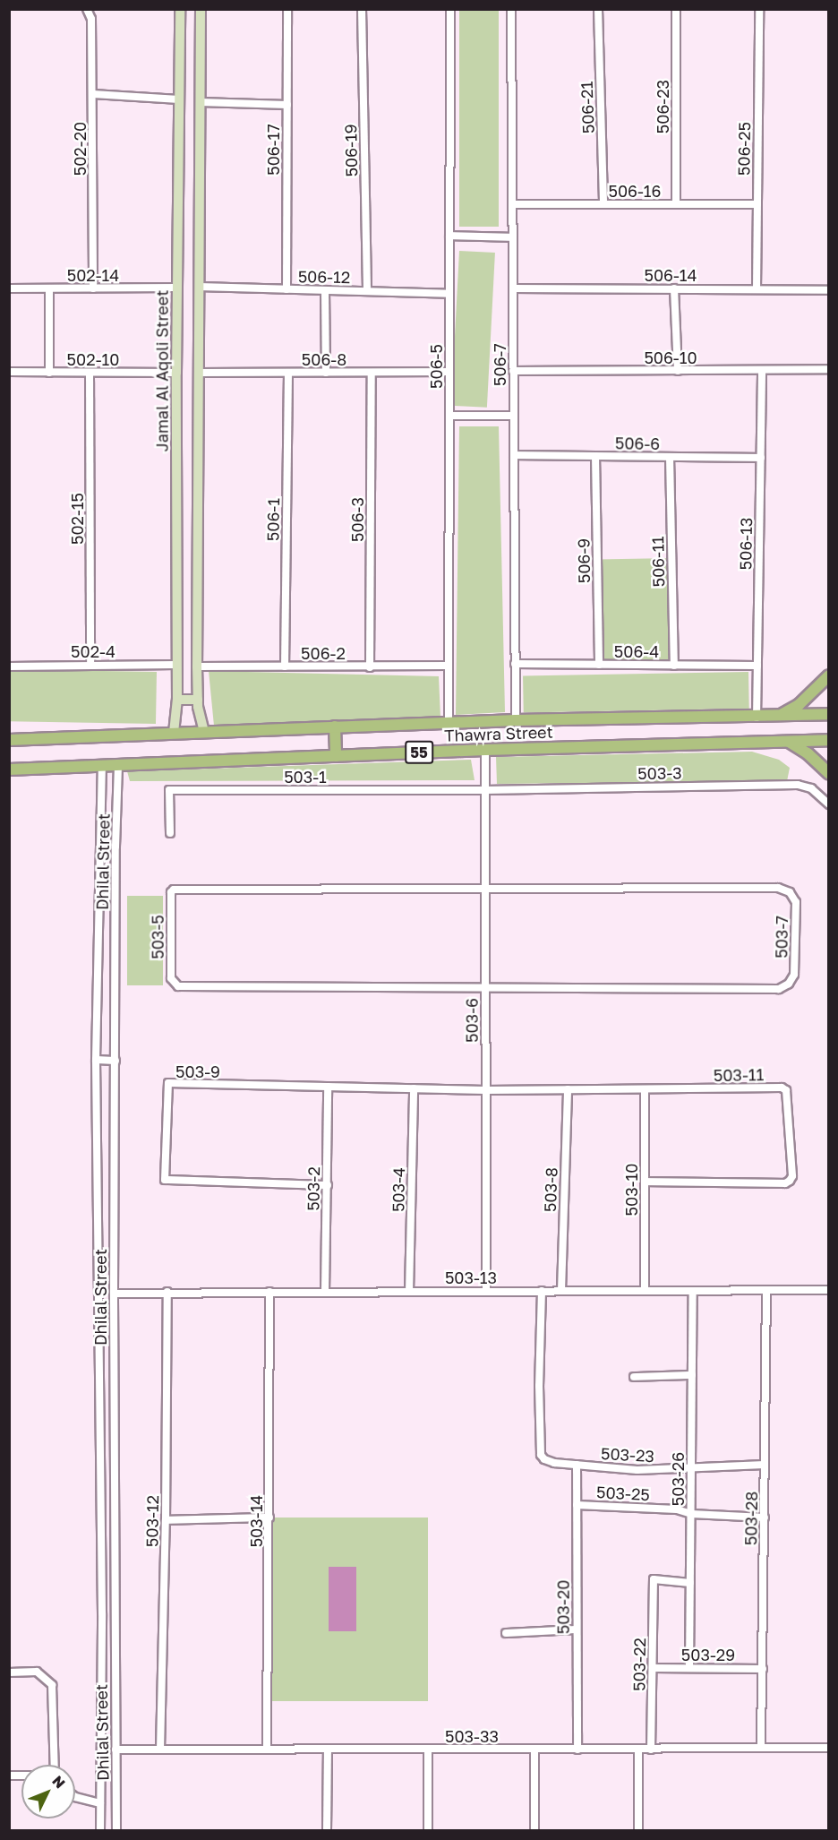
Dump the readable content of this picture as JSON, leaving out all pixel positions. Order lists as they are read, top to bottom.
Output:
{
  "streets": {
    "main road": ["Thawra Street", "55"],
    "street": [
      "506-23",
      "506-21",
      "502-20",
      "506-25",
      "506-17",
      "506-19",
      "506-16",
      "502-14",
      "506-14",
      "506-12",
      "506-10",
      "502-10",
      "506-8",
      "506-7",
      "506-5",
      "Jamal Al Aqoli Street",
      "506-6",
      "502-15",
      "506-1",
      "506-3",
      "506-13",
      "506-9",
      "506-11",
      "502-4",
      "506-4",
      "506-2",
      "503-3",
      "503-1",
      "Dhilal Street",
      "503-5",
      "503-7",
      "503-6",
      "503-9",
      "503-11",
      "503-2",
      "503-4",
      "503-8",
      "503-10",
      "503-13",
      "503-23",
      "503-26",
      "503-25",
      "503-28",
      "503-12",
      "503-14",
      "503-20",
      "503-29",
      "503-22",
      "503-33"
    ]
  },
  "crossings": [
    ["506-23", "506-16"],
    ["506-21", "506-16"],
    ["502-20", "502-14"],
    ["506-25", "506-16"],
    ["506-25", "506-14"],
    ["506-17", "506-12"],
    ["506-19", "506-12"],
    ["506-16", "506-7"],
    ["502-14", "Jamal Al Aqoli Street"],
    ["506-14", "506-7"],
    ["506-12", "506-5"],
    ["506-10", "506-7"],
    ["506-10", "506-13"],
    ["502-10", "Jamal Al Aqoli Street"],
    ["502-10", "502-15"],
    ["506-8", "506-5"],
    ["506-8", "506-1"],
    ["506-8", "506-3"],
    ["506-7", "506-6"],
    ["506-7", "506-4"],
    ["506-7", "Thawra Street"],
    ["506-5", "506-2"],
    ["506-5", "Thawra Street"],
    ["Jamal Al Aqoli Street", "502-4"],
    ["Jamal Al Aqoli Street", "Thawra Street"],
    ["506-6", "506-13"],
    ["506-6", "506-9"],
    ["506-6", "506-11"],
    ["502-15", "502-4"],
    ["506-1", "506-2"],
    ["506-3", "506-2"],
    ["506-13", "506-4"],
    ["506-13", "Thawra Street"],
    ["506-9", "506-4"],
    ["506-11", "506-4"],
    ["Thawra Street", "Dhilal Street"],
    ["Thawra Street", "503-6"],
    ["503-3", "503-1"],
    ["503-3", "503-6"],
    ["503-1", "503-6"],
    ["Dhilal Street", "503-13"],
    ["Dhilal Street", "503-33"],
    ["503-5", "503-7"],
    ["503-5", "503-6"],
    ["503-7", "503-6"],
    ["503-6", "503-9"],
    ["503-6", "503-11"],
    ["503-6", "503-13"],
    ["503-9", "503-11"],
    ["503-9", "503-2"],
    ["503-9", "503-4"],
    ["503-11", "503-8"],
    ["503-11", "503-10"],
    ["503-2", "503-13"],
    ["503-4", "503-13"],
    ["503-8", "503-13"],
    ["503-10", "503-13"],
    ["503-13", "503-23"],
    ["503-13", "503-26"],
    ["503-13", "503-28"],
    ["503-13", "503-12"],
    ["503-13", "503-14"],
    ["503-23", "503-26"],
    ["503-23", "503-28"],
    ["503-23", "503-20"],
    ["503-26", "503-25"],
    ["503-26", "503-29"],
    ["503-26", "503-22"],
    ["503-25", "503-28"],
    ["503-25", "503-20"],
    ["503-28", "503-29"],
    ["503-28", "503-33"],
    ["503-12", "503-33"],
    ["503-14", "503-33"],
    ["503-20", "503-33"],
    ["503-29", "503-22"],
    ["503-22", "503-33"]
  ],
  "north": "top right"
}
